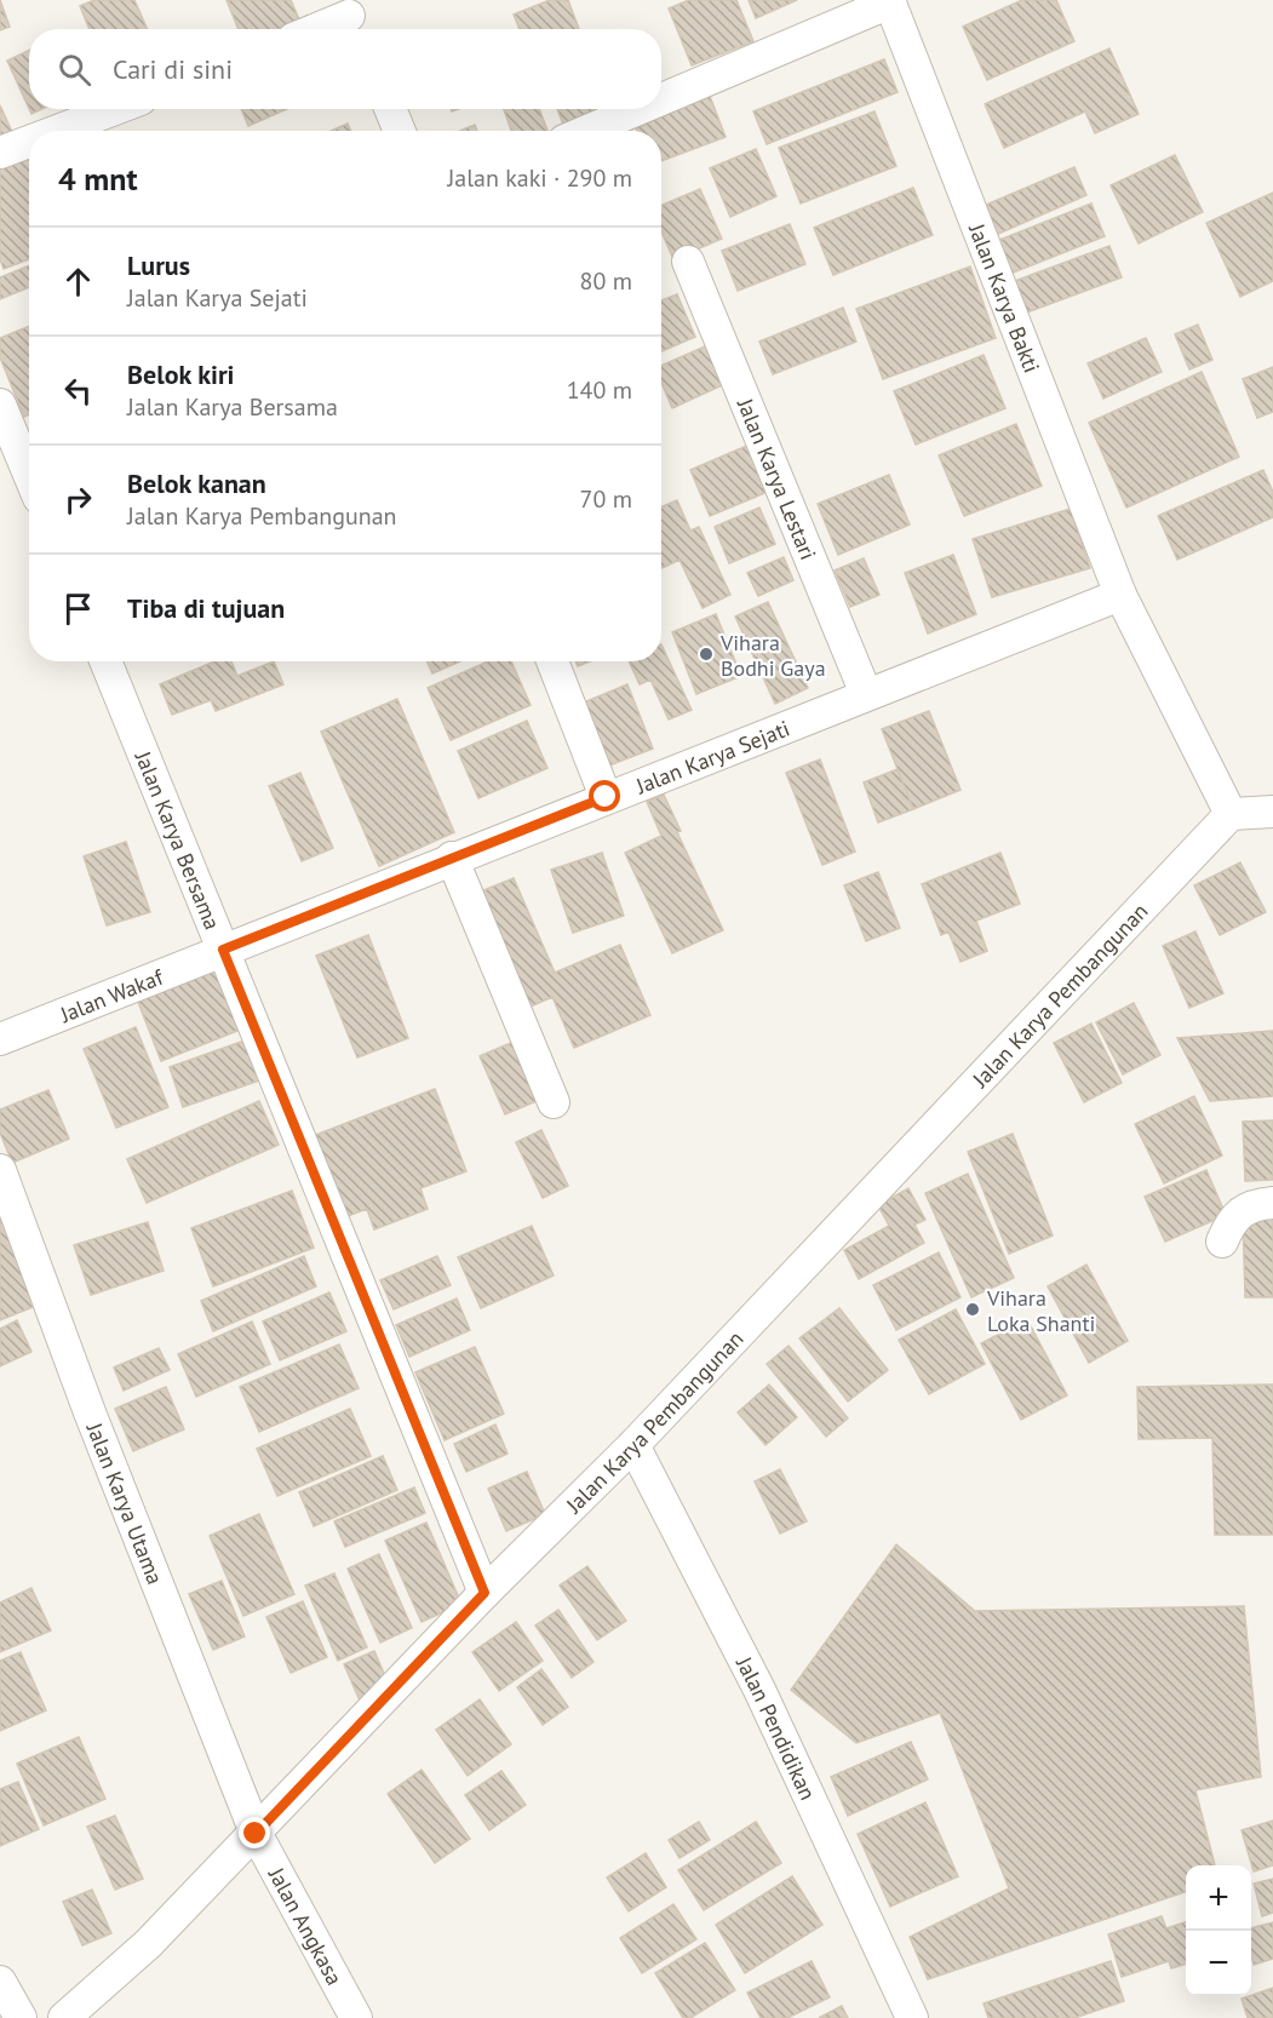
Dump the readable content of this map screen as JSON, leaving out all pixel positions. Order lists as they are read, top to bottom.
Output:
{
  "streets": {
    "street": [
      "Jalan Karya Bakti",
      "Jalan Karya Lestari",
      "Jalan Karya Sejati",
      "Jalan Karya Bersama",
      "Jalan Wakaf",
      "Jalan Karya Pembangunan",
      "Jalan Karya Utama",
      "Jalan Pendidikan",
      "Jalan Angkasa"
    ]
  },
  "crossings": [
    ["Jalan Karya Bakti", "Jalan Karya Sejati"],
    ["Jalan Karya Bakti", "Jalan Karya Pembangunan"],
    ["Jalan Karya Lestari", "Jalan Karya Sejati"],
    ["Jalan Karya Sejati", "Jalan Karya Bersama"],
    ["Jalan Karya Sejati", "Jalan Wakaf"],
    ["Jalan Karya Bersama", "Jalan Wakaf"],
    ["Jalan Karya Bersama", "Jalan Karya Pembangunan"],
    ["Jalan Karya Pembangunan", "Jalan Karya Utama"],
    ["Jalan Karya Pembangunan", "Jalan Pendidikan"],
    ["Jalan Karya Pembangunan", "Jalan Angkasa"],
    ["Jalan Karya Utama", "Jalan Angkasa"]
  ],
  "places": ["Vihara Bodhi Gaya", "Vihara Loka Shanti"],
  "page": {
    "search": "Cari di sini",
    "heading": ["4 mnt", "Jalan kaki · 290 m"],
    "list": [
      ["Lurus", "Jalan Karya Sejati", "80 m"],
      ["Belok kiri", "Jalan Karya Bersama", "140 m"],
      ["Belok kanan", "Jalan Karya Pembangunan", "70 m"],
      "Tiba di tujuan"
    ],
    "map_buttons": ["+", "−"]
  }
}
